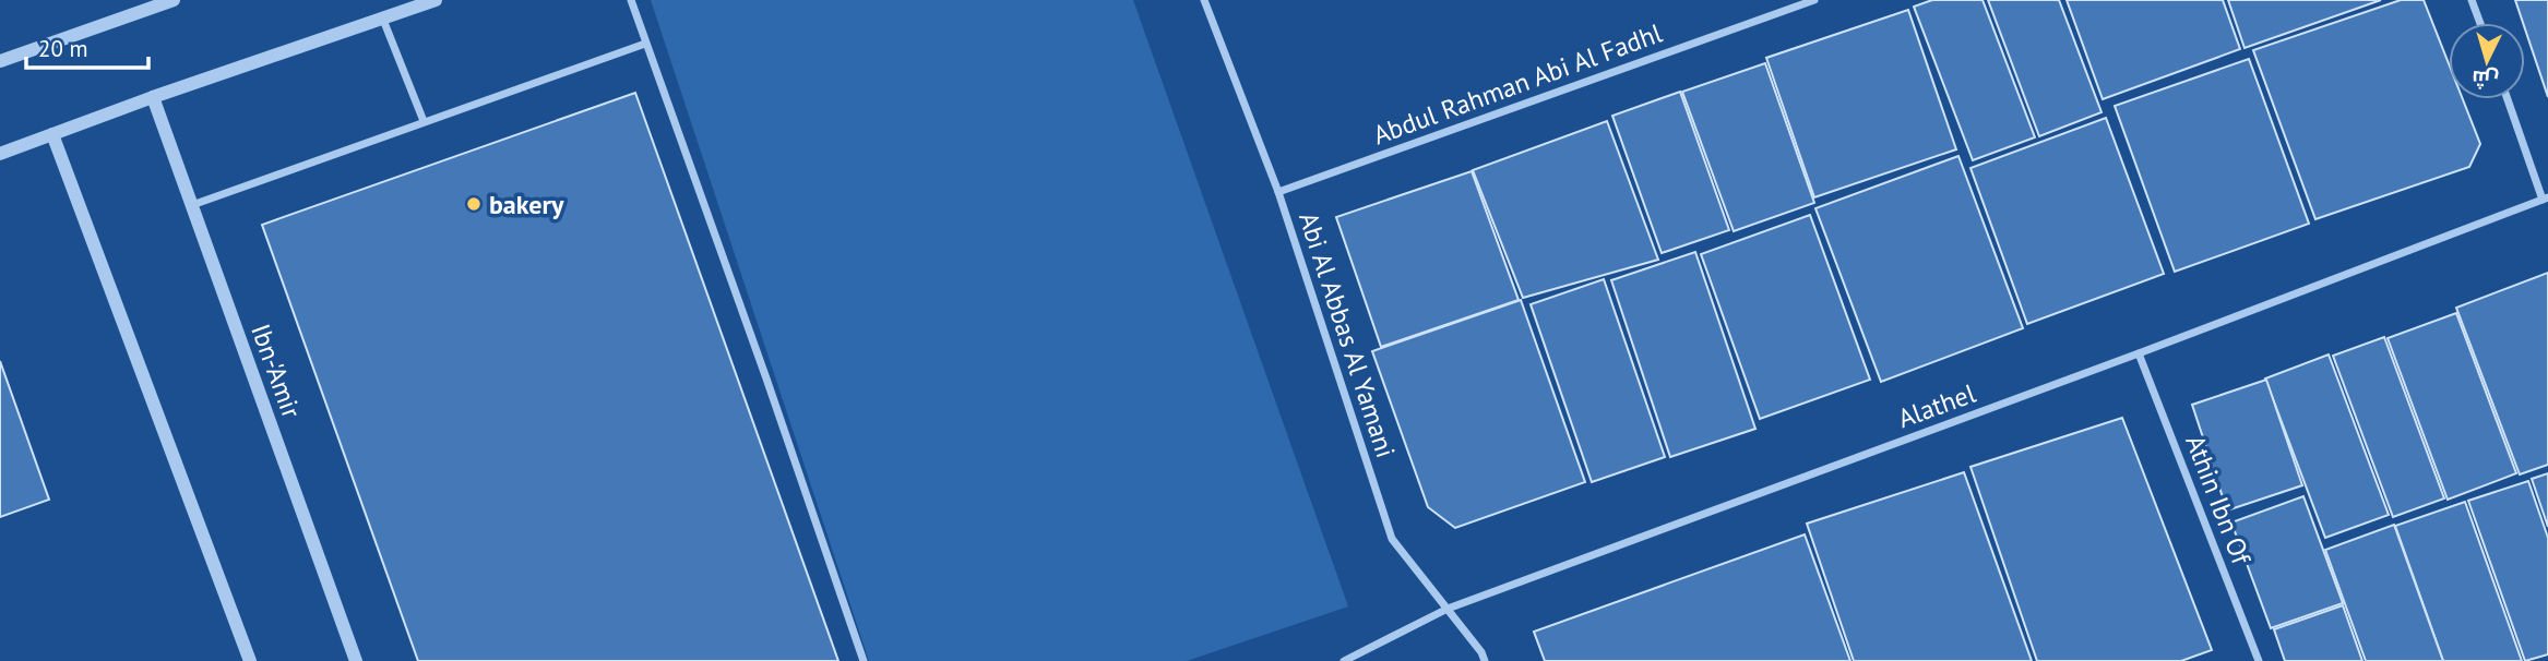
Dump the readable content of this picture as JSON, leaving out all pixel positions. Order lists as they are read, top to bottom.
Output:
{
  "streets": {
    "street": [
      "Abdul Rahman Abi Al Fadhl",
      "Abi Al Abbas Al Yamani",
      "Ibn-'Amir",
      "Alathel",
      "Athin Ibn Of"
    ]
  },
  "crossings": [
    ["Abdul Rahman Abi Al Fadhl", "Abi Al Abbas Al Yamani"],
    ["Abi Al Abbas Al Yamani", "Alathel"],
    ["Alathel", "Athin Ibn Of"]
  ],
  "places": ["bakery"],
  "scale_bar": "20 m",
  "north": "bottom"
}
